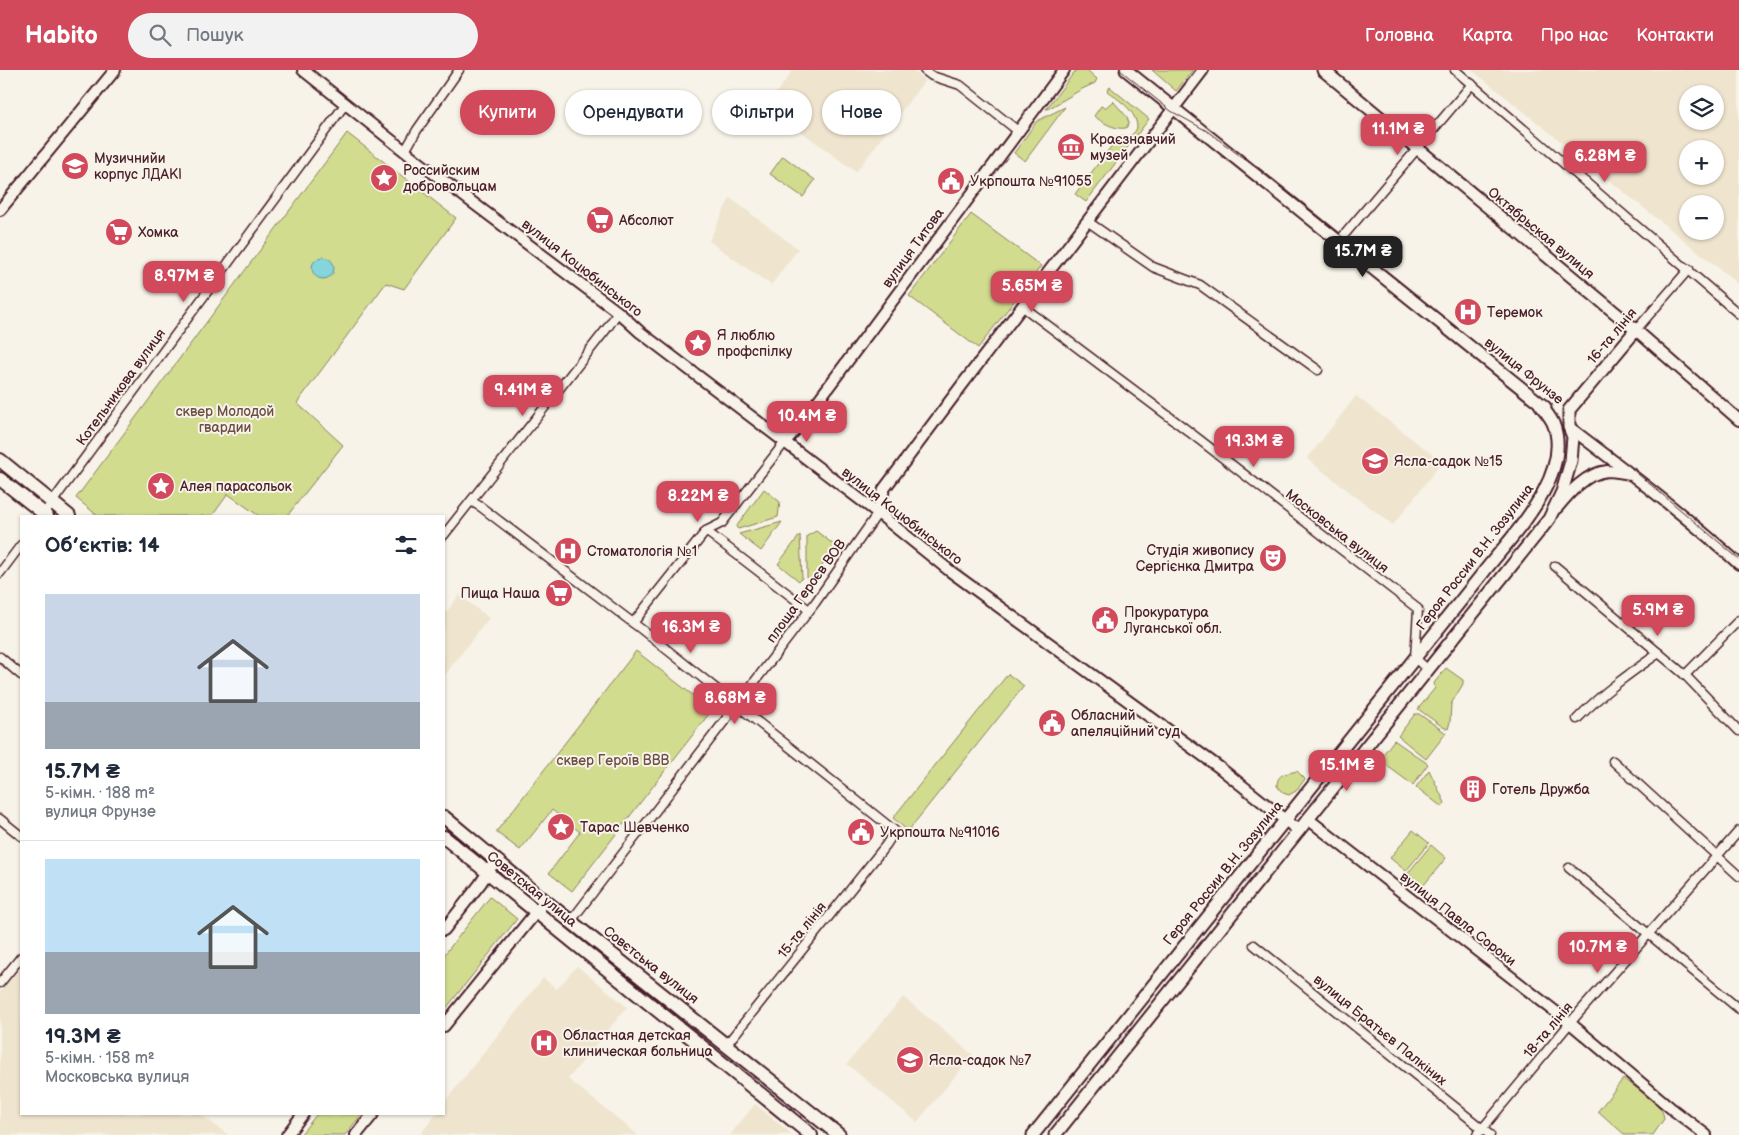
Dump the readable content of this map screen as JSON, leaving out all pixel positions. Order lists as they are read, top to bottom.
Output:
{
  "streets": {
    "main road": [
      "Октябрьская вулиця",
      "16-та лінія",
      "вулиця Фрунзе",
      "Героя России В.Н. Зозулина",
      "Советская улица",
      "Совєтська вулиця"
    ],
    "street": [
      "вулиця Титова",
      "вулиця Коцюбинського",
      "Котельникова вулиця",
      "Московська вулиця",
      "площа Героєв ВОВ",
      "вулиця Павла Сороки",
      "15-та лінія",
      "вулиця Братьєв Палкіних",
      "18-та лінія"
    ]
  },
  "crossings": [
    ["Октябрьская вулиця", "16-та лінія"],
    ["вулиця Титова", "вулиця Коцюбинського"],
    ["вулиця Коцюбинського", "Котельникова вулиця"],
    ["вулиця Коцюбинського", "Героя России В.Н. Зозулина"],
    ["вулиця Коцюбинського", "площа Героєв ВОВ"],
    ["16-та лінія", "вулиця Фрунзе"],
    ["вулиця Фрунзе", "Героя России В.Н. Зозулина"],
    ["Московська вулиця", "Героя России В.Н. Зозулина"],
    ["площа Героєв ВОВ", "15-та лінія"],
    ["площа Героєв ВОВ", "Совєтська вулиця"],
    ["вулиця Павла Сороки", "18-та лінія"],
    ["15-та лінія", "Совєтська вулиця"],
    ["вулиця Братьєв Палкіних", "18-та лінія"]
  ],
  "parks": ["сквер Молодой гвардии", "сквер Героїв ВВВ"],
  "places": {
    "museum": ["Краєзнавчий музей"],
    "school or university": ["Музичнийи корпус ЛДАКІ", "Ясла-садок №15", "Ясла-садок №7"],
    "place": [
      "Pоссийским добровольцам",
      "Я люблю профспілку",
      "Алея парасольок",
      "Тарас Шевченко"
    ],
    "public building": [
      "Укрпошта №91055",
      "Прокуратура Луганської обл.",
      "Обласний апеляційний суд",
      "Укрпошта №91016"
    ],
    "supermarket": ["Абсолют", "Хомка", "Пища Наша"],
    "hospital": ["Теремок", "Стоматологія №1", "Областная детская клиническая больница"],
    "theatre": ["Студія живопису Сергієнка Дмитра"],
    "building": ["Готель Дружба"]
  },
  "page": {
    "header": "Habito",
    "search": "Пошук",
    "nav": [
      "Головна",
      "Карта",
      "Про нас",
      "Контакти"
    ],
    "map_buttons": ["+", "−"],
    "chip": [
      "Купити",
      "Орендувати",
      "Фільтри",
      "Нове"
    ],
    "price": [
      "11.1M ₴",
      "6.28M ₴",
      "15.7M ₴",
      "8.97M ₴",
      "5.65M ₴",
      "9.41M ₴",
      "10.4M ₴",
      "19.3M ₴",
      "8.22M ₴",
      "5.9M ₴",
      "16.3M ₴",
      "8.68M ₴",
      "15.1M ₴",
      "10.7M ₴"
    ],
    "heading": "Об’єктів: 14",
    "list": [
      {
        "name": "15.7M ₴",
        "note": "5-кімн. · 188 m² · вулиця Фрунзе"
      },
      {
        "name": "19.3M ₴",
        "note": "5-кімн. · 158 m² · Московська вулиця"
      }
    ]
  }
}
